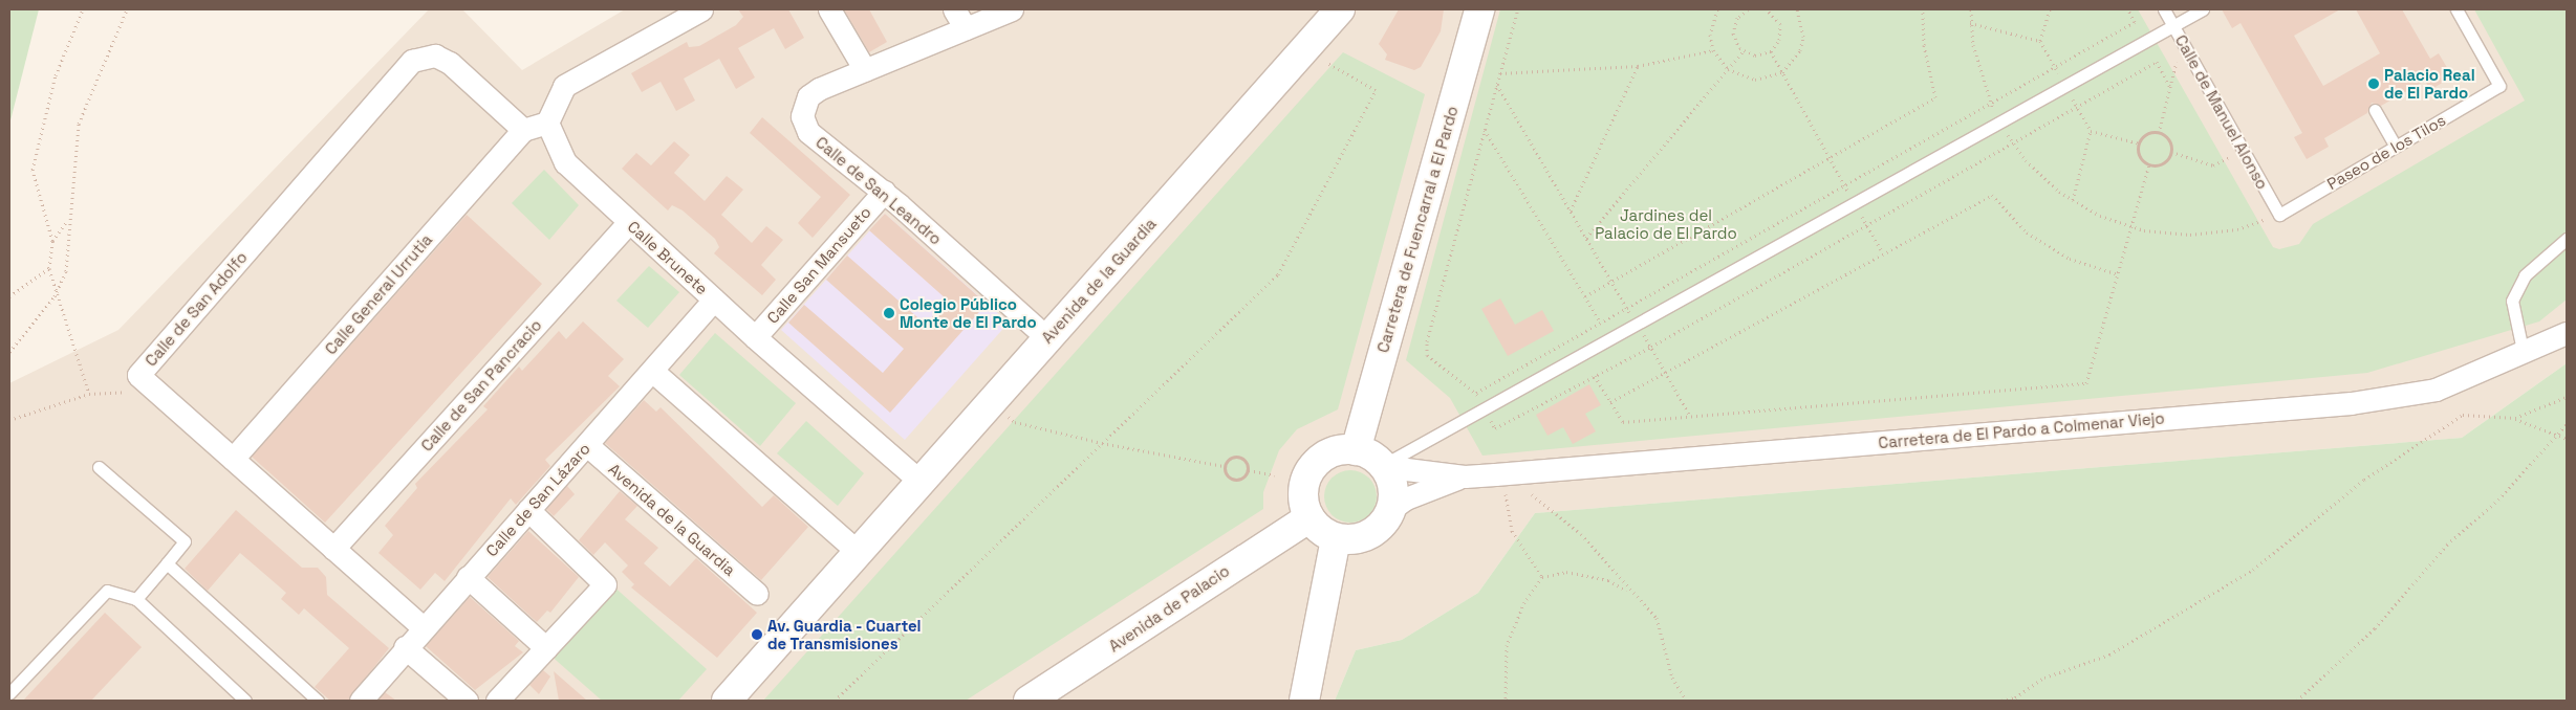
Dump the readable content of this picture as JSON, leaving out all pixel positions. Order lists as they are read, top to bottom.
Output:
{
  "streets": {
    "street": [
      "Calle de San Leandro",
      "Carretera de Fuencarral a El Pardo",
      "Calle Brunete",
      "Calle San Mansueto",
      "Avenida de la Guardia",
      "Calle General Urrutia",
      "Calle de San Adolfo",
      "Calle de San Pancracio",
      "Carretera de El Pardo a Colmenar Viejo",
      "Calle de San Lázaro",
      "Avenida de Palacio"
    ],
    "lane": ["Calle de Manuel Alonso", "Paseo de los Tilos"]
  },
  "crossings": [
    ["Calle de Manuel Alonso", "Paseo de los Tilos"],
    ["Calle de San Leandro", "Calle San Mansueto"],
    ["Calle de San Leandro", "Avenida de la Guardia"],
    ["Carretera de Fuencarral a El Pardo", "Avenida de Palacio"],
    ["Calle Brunete", "Calle San Mansueto"],
    ["Calle Brunete", "Avenida de la Guardia"],
    ["Calle Brunete", "Calle de San Pancracio"],
    ["Calle Brunete", "Calle de San Lázaro"],
    ["Avenida de la Guardia", "Calle de San Lázaro"],
    ["Calle General Urrutia", "Calle de San Adolfo"],
    ["Calle de San Adolfo", "Calle de San Pancracio"],
    ["Calle de San Adolfo", "Calle de San Lázaro"]
  ],
  "parks": ["Jardines del Palacio de El Pardo"],
  "places": ["Palacio Real de El Pardo", "Colegio Público Monte de El Pardo", "Av. Guardia - Cuartel de Transmisiones"]
}
